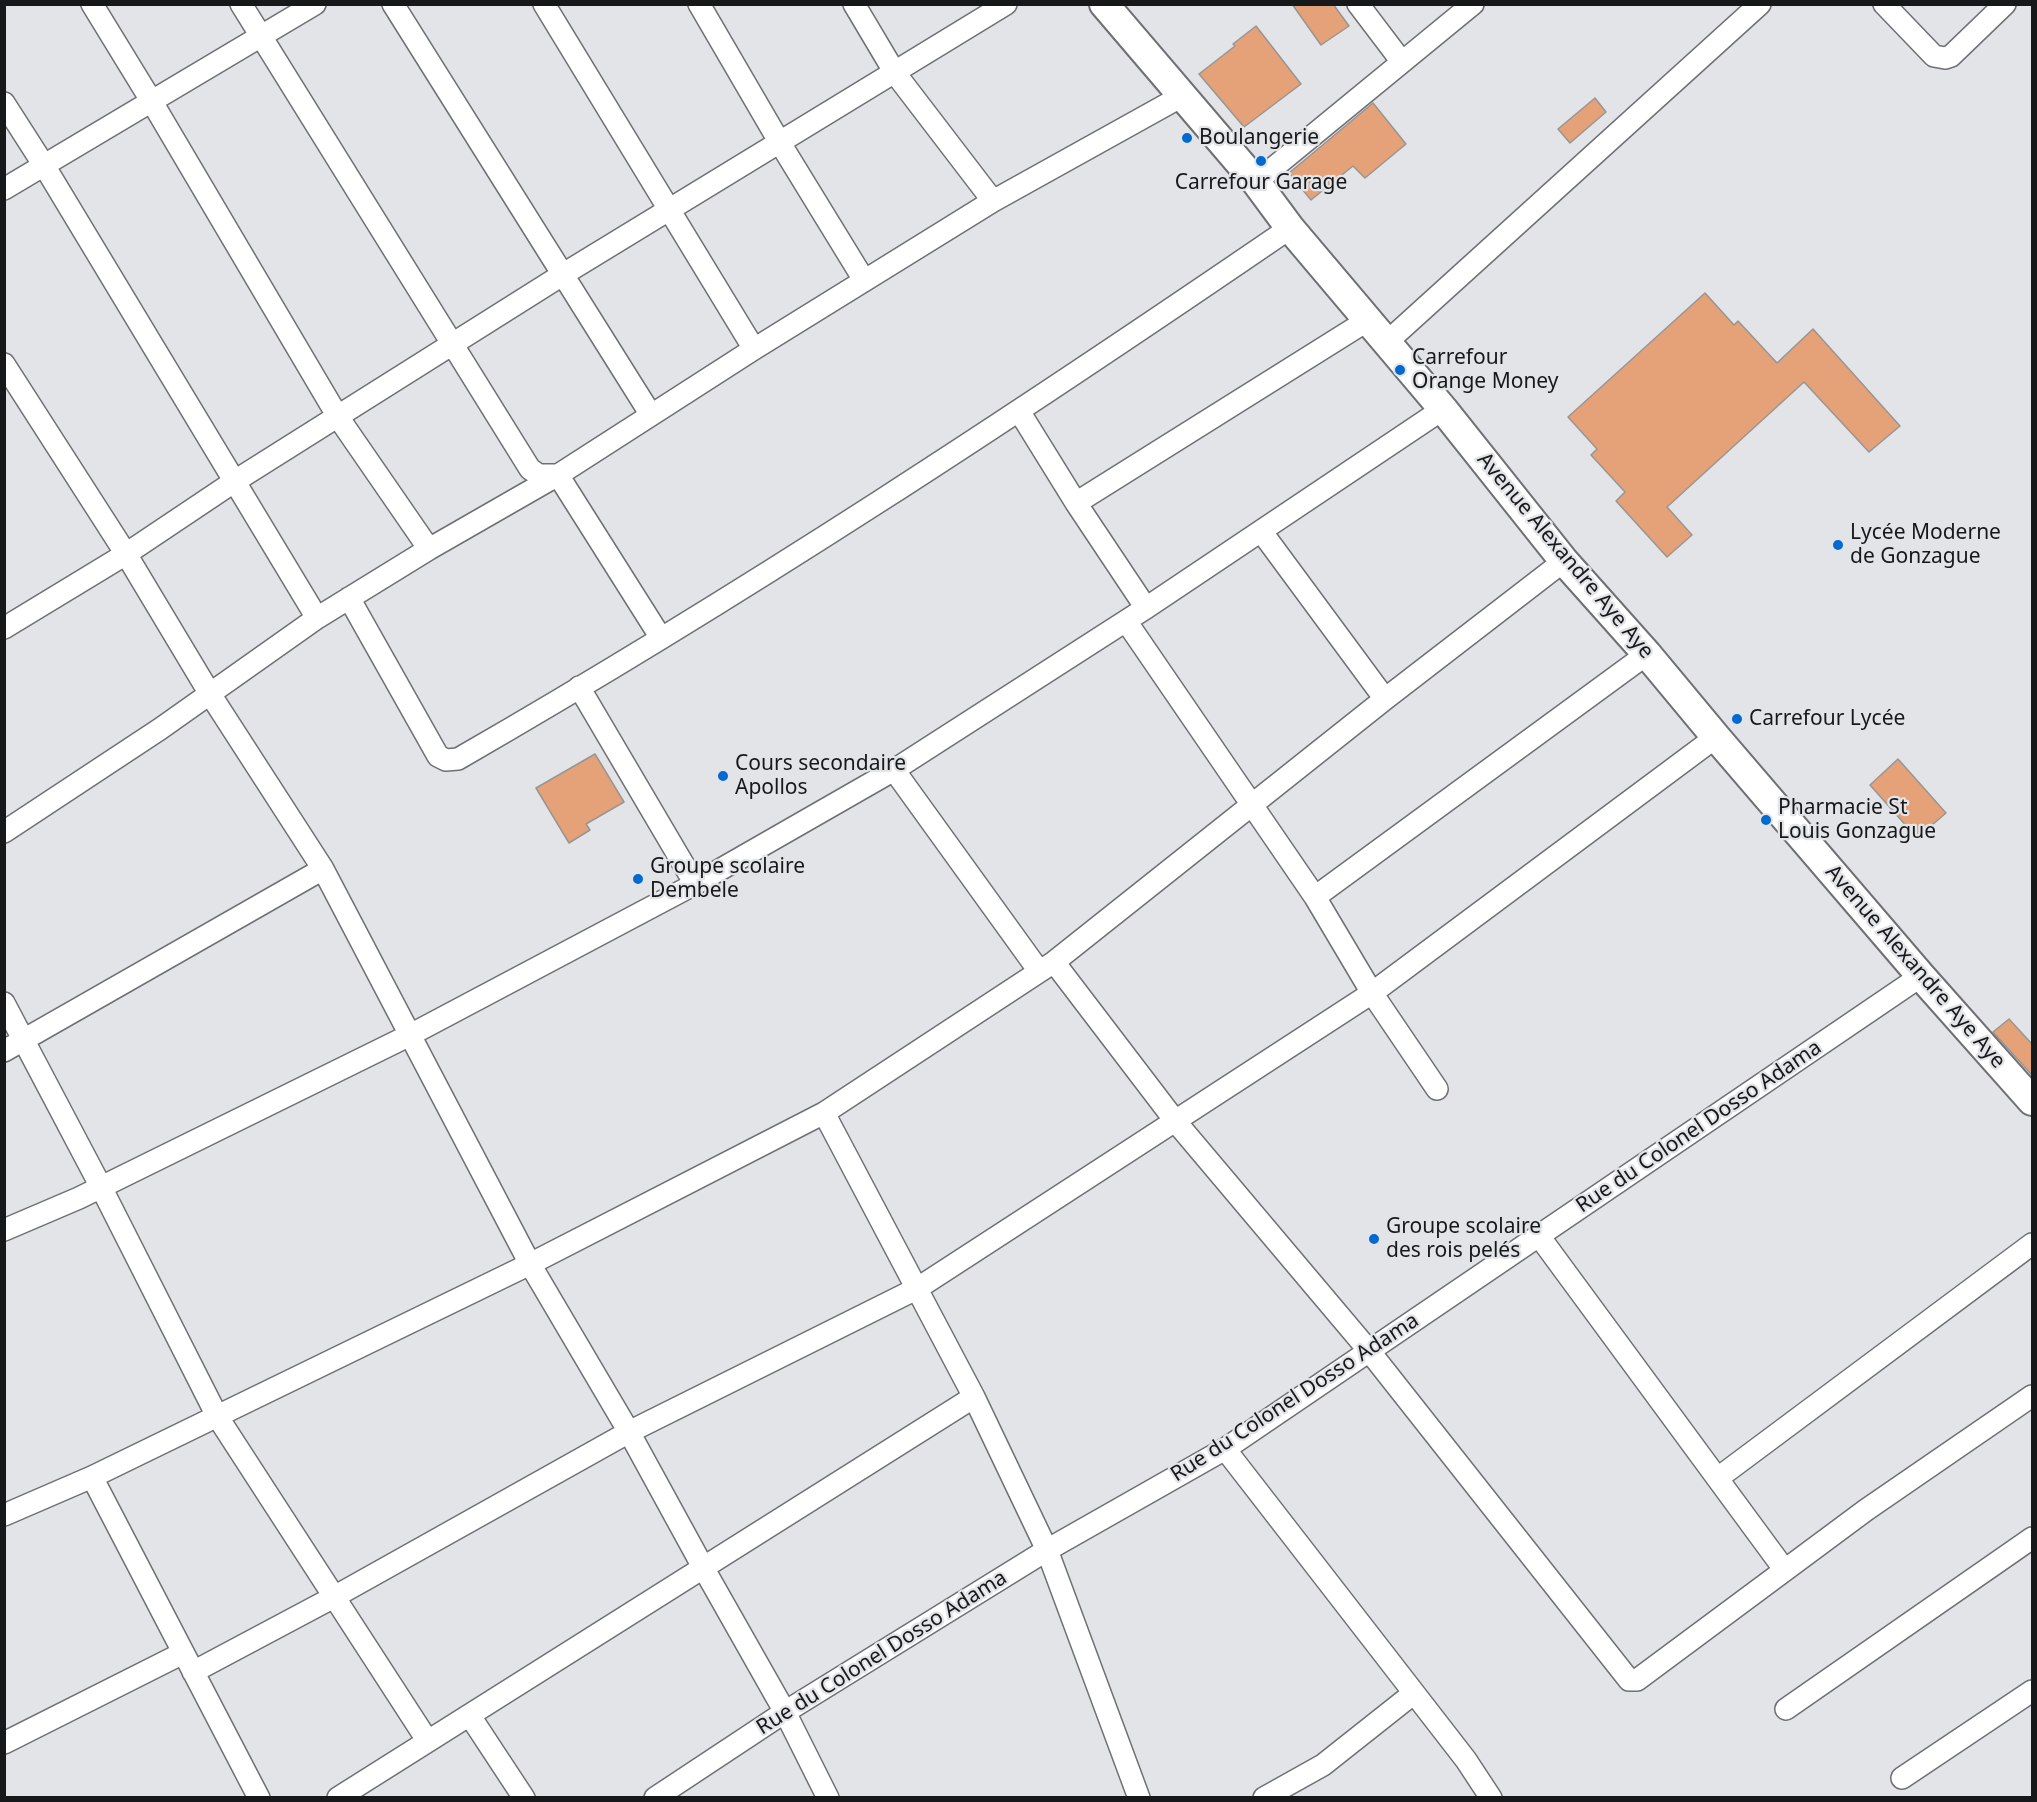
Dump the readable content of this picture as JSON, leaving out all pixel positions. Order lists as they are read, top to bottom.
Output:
{
  "streets": {
    "street": ["Avenue Alexandre Aye Aye", "Rue du Colonel Dosso Adama"]
  },
  "crossings": [
    ["Avenue Alexandre Aye Aye", "Rue du Colonel Dosso Adama"]
  ],
  "places": [
    "Boulangerie",
    "Carrefour Garage",
    "Carrefour Orange Money",
    "Lycée Moderne de Gonzague",
    "Carrefour Lycée",
    "Cours secondaire Apollos",
    "Pharmacie St Louis Gonzague",
    "Groupe scolaire Dembele",
    "Groupe scolaire des rois pelés"
  ]
}
